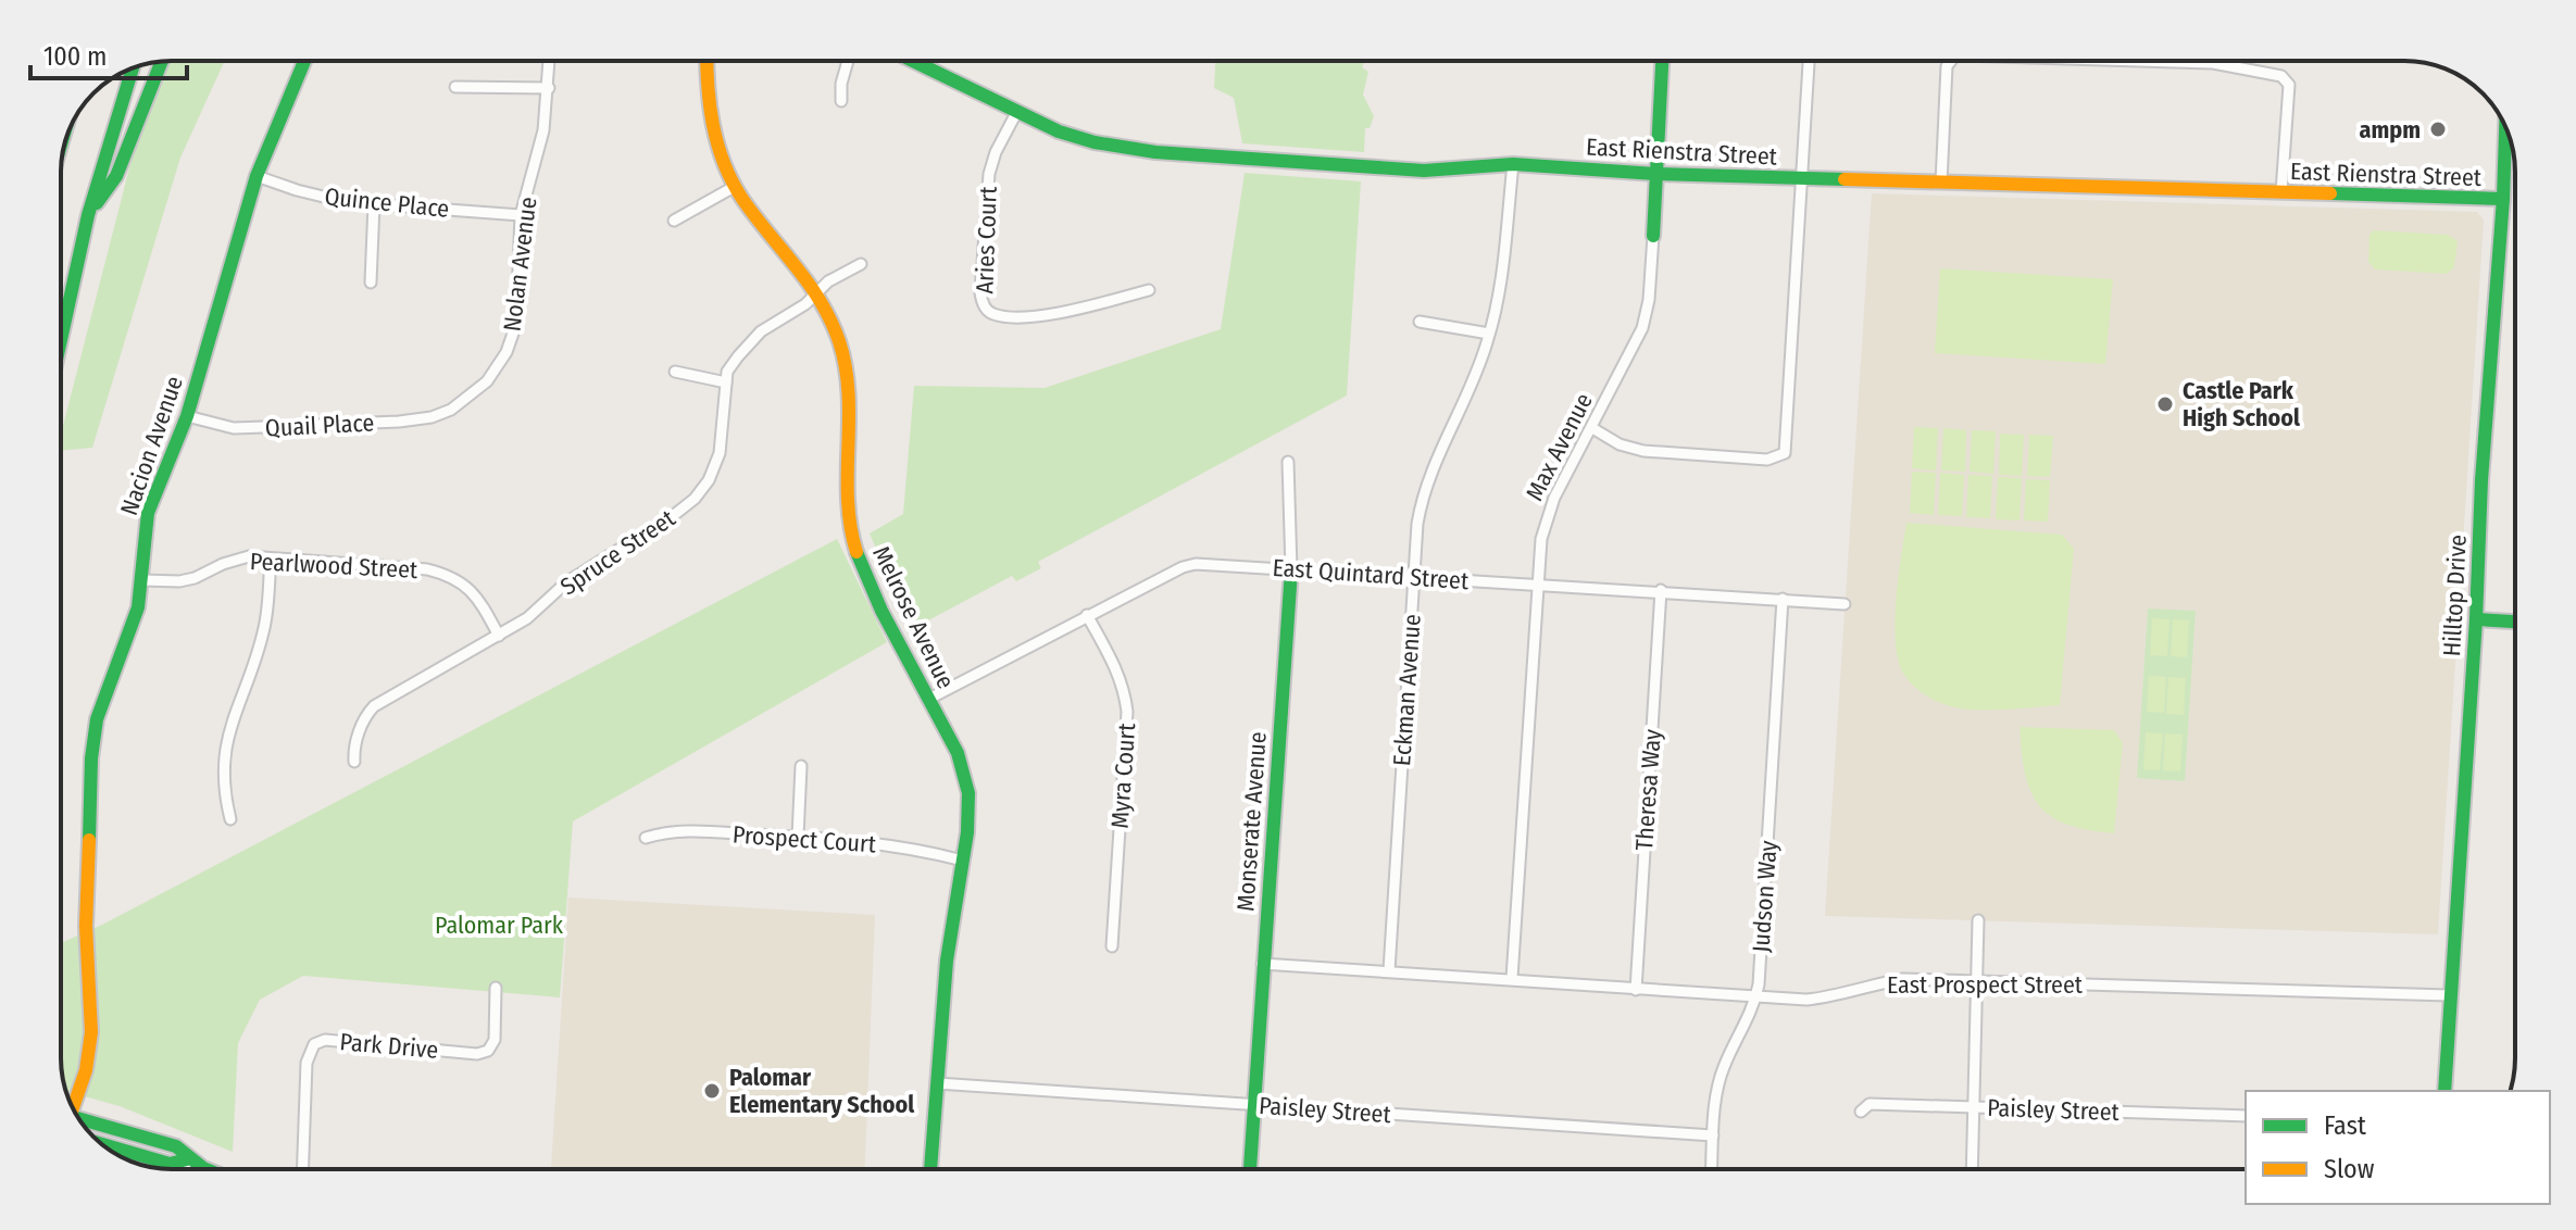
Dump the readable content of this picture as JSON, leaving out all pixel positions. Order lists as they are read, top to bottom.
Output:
{
  "streets": {
    "main road": [
      "East Rienstra Street",
      "Nacion Avenue",
      "Max Avenue",
      "Hilltop Drive",
      "Melrose Avenue",
      "Monserate Avenue"
    ],
    "street": [
      "Quince Place",
      "Aries Court",
      "Nolan Avenue",
      "Quail Place",
      "Spruce Street",
      "Pearlwood Street",
      "East Quintard Street",
      "Eckman Avenue",
      "Myra Court",
      "Theresa Way",
      "Prospect Court",
      "Judson Way",
      "East Prospect Street",
      "Park Drive",
      "Paisley Street"
    ]
  },
  "crossings": [
    ["East Rienstra Street", "Aries Court"],
    ["East Rienstra Street", "Max Avenue"],
    ["East Rienstra Street", "Hilltop Drive"],
    ["East Rienstra Street", "Eckman Avenue"],
    ["Quince Place", "Nolan Avenue"],
    ["Quince Place", "Nacion Avenue"],
    ["Nolan Avenue", "Quail Place"],
    ["Quail Place", "Nacion Avenue"],
    ["Nacion Avenue", "Pearlwood Street"],
    ["Max Avenue", "East Quintard Street"],
    ["Max Avenue", "East Prospect Street"],
    ["Spruce Street", "Pearlwood Street"],
    ["Spruce Street", "Melrose Avenue"],
    ["East Quintard Street", "Melrose Avenue"],
    ["East Quintard Street", "Eckman Avenue"],
    ["East Quintard Street", "Myra Court"],
    ["East Quintard Street", "Theresa Way"],
    ["East Quintard Street", "Monserate Avenue"],
    ["East Quintard Street", "Judson Way"],
    ["Hilltop Drive", "East Prospect Street"],
    ["Melrose Avenue", "Prospect Court"],
    ["Melrose Avenue", "Paisley Street"],
    ["Eckman Avenue", "East Prospect Street"],
    ["Theresa Way", "East Prospect Street"],
    ["Monserate Avenue", "East Prospect Street"],
    ["Monserate Avenue", "Paisley Street"],
    ["Judson Way", "East Prospect Street"],
    ["Judson Way", "Paisley Street"]
  ],
  "parks": ["Palomar Park"],
  "places": ["ampm", "Castle Park High School", "Palomar Elementary School"],
  "legend": ["Fast", "Slow"],
  "scale_bar": "100 m"
}
